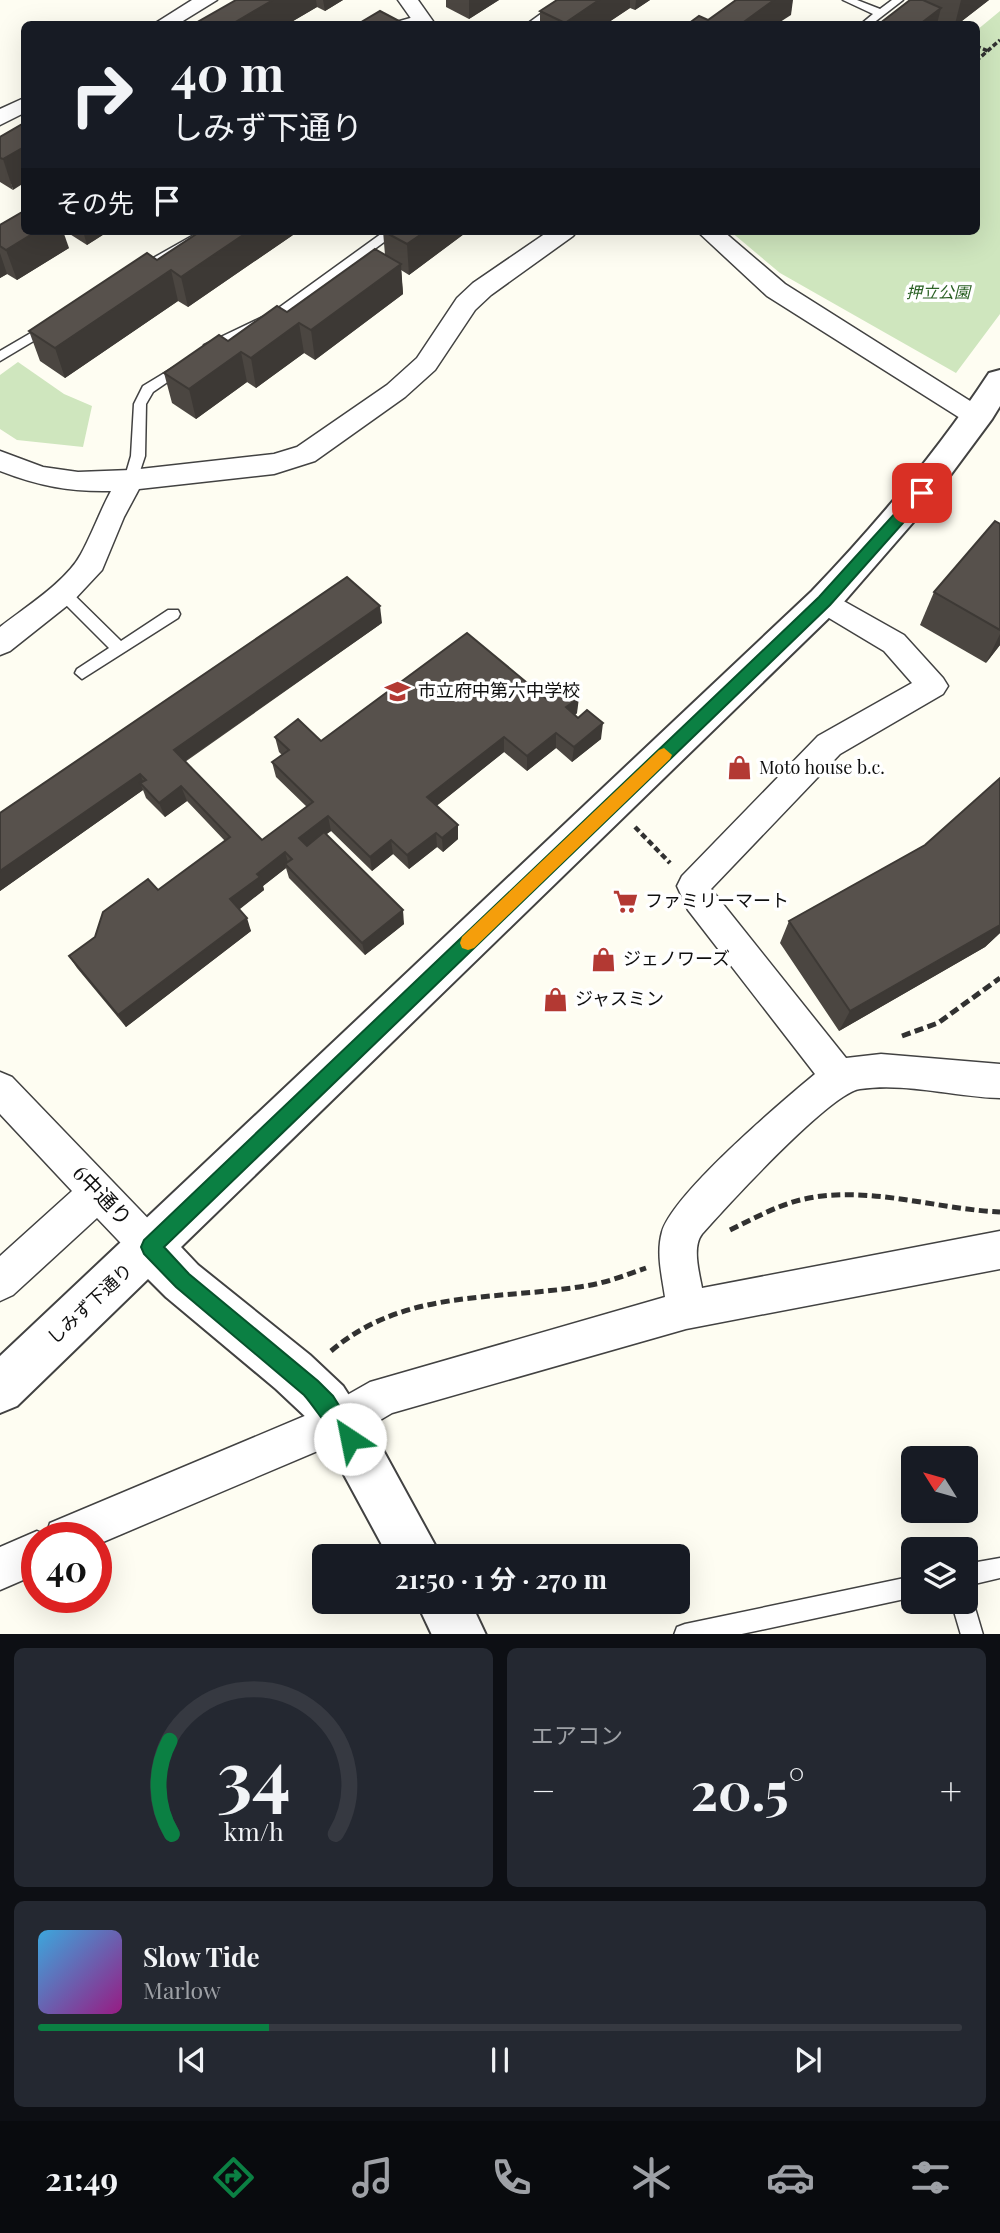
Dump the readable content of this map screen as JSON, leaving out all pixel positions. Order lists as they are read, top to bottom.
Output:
{
  "streets": {
    "street": ["6中通り", "しみず下通り"]
  },
  "crossings": [
    ["6中通り", "しみず下通り"]
  ],
  "parks": ["押立公園"],
  "places": {
    "school or university": ["市立府中第六中学校"],
    "shop": ["Moto house b.c.", "ジェノワーズ", "ジャスミン"],
    "supermarket": ["ファミリーマート"]
  },
  "north": "top left",
  "page": {
    "turn": ["40 m", "しみず下通り"],
    "then": "その先",
    "limit": "40",
    "trip": "21:50 · 1 分 · 270 m",
    "tile": "エアコン",
    "heat": ["−", "20.5°", "+"],
    "song": ["Slow Tide", "Marlow"],
    "tabs": "21:49",
    "gauge": ["34", "km/h"]
  }
}
